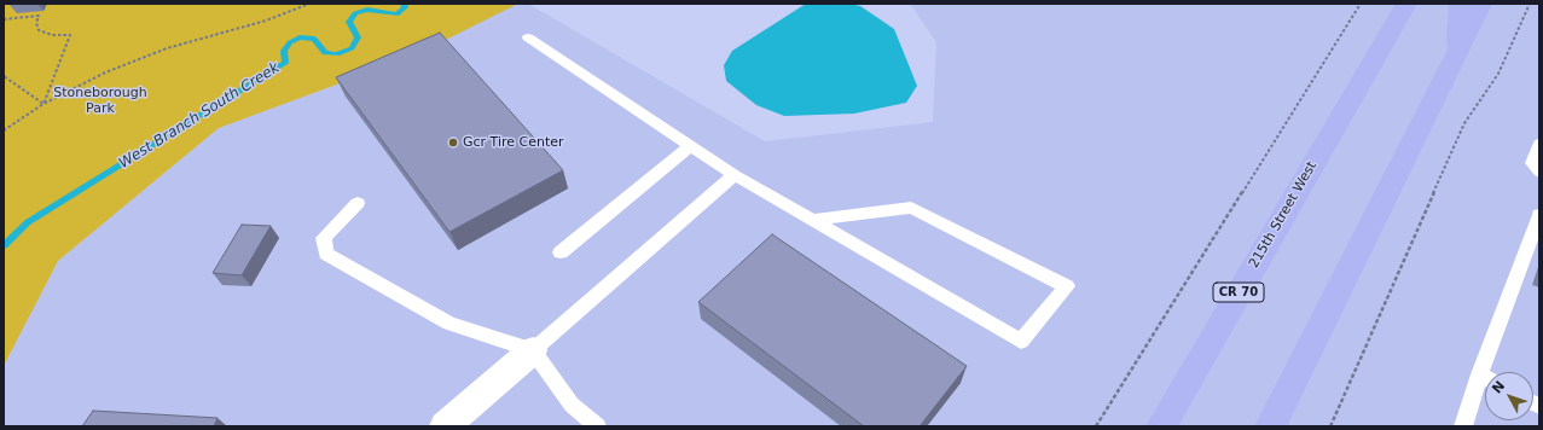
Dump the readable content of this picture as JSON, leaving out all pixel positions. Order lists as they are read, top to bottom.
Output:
{
  "streets": {
    "main road": ["215th Street West", "CR 70"]
  },
  "water": ["West Branch South Creek"],
  "parks": ["Stoneborough Park"],
  "places": ["Gcr Tire Center"],
  "north": "top left"
}
